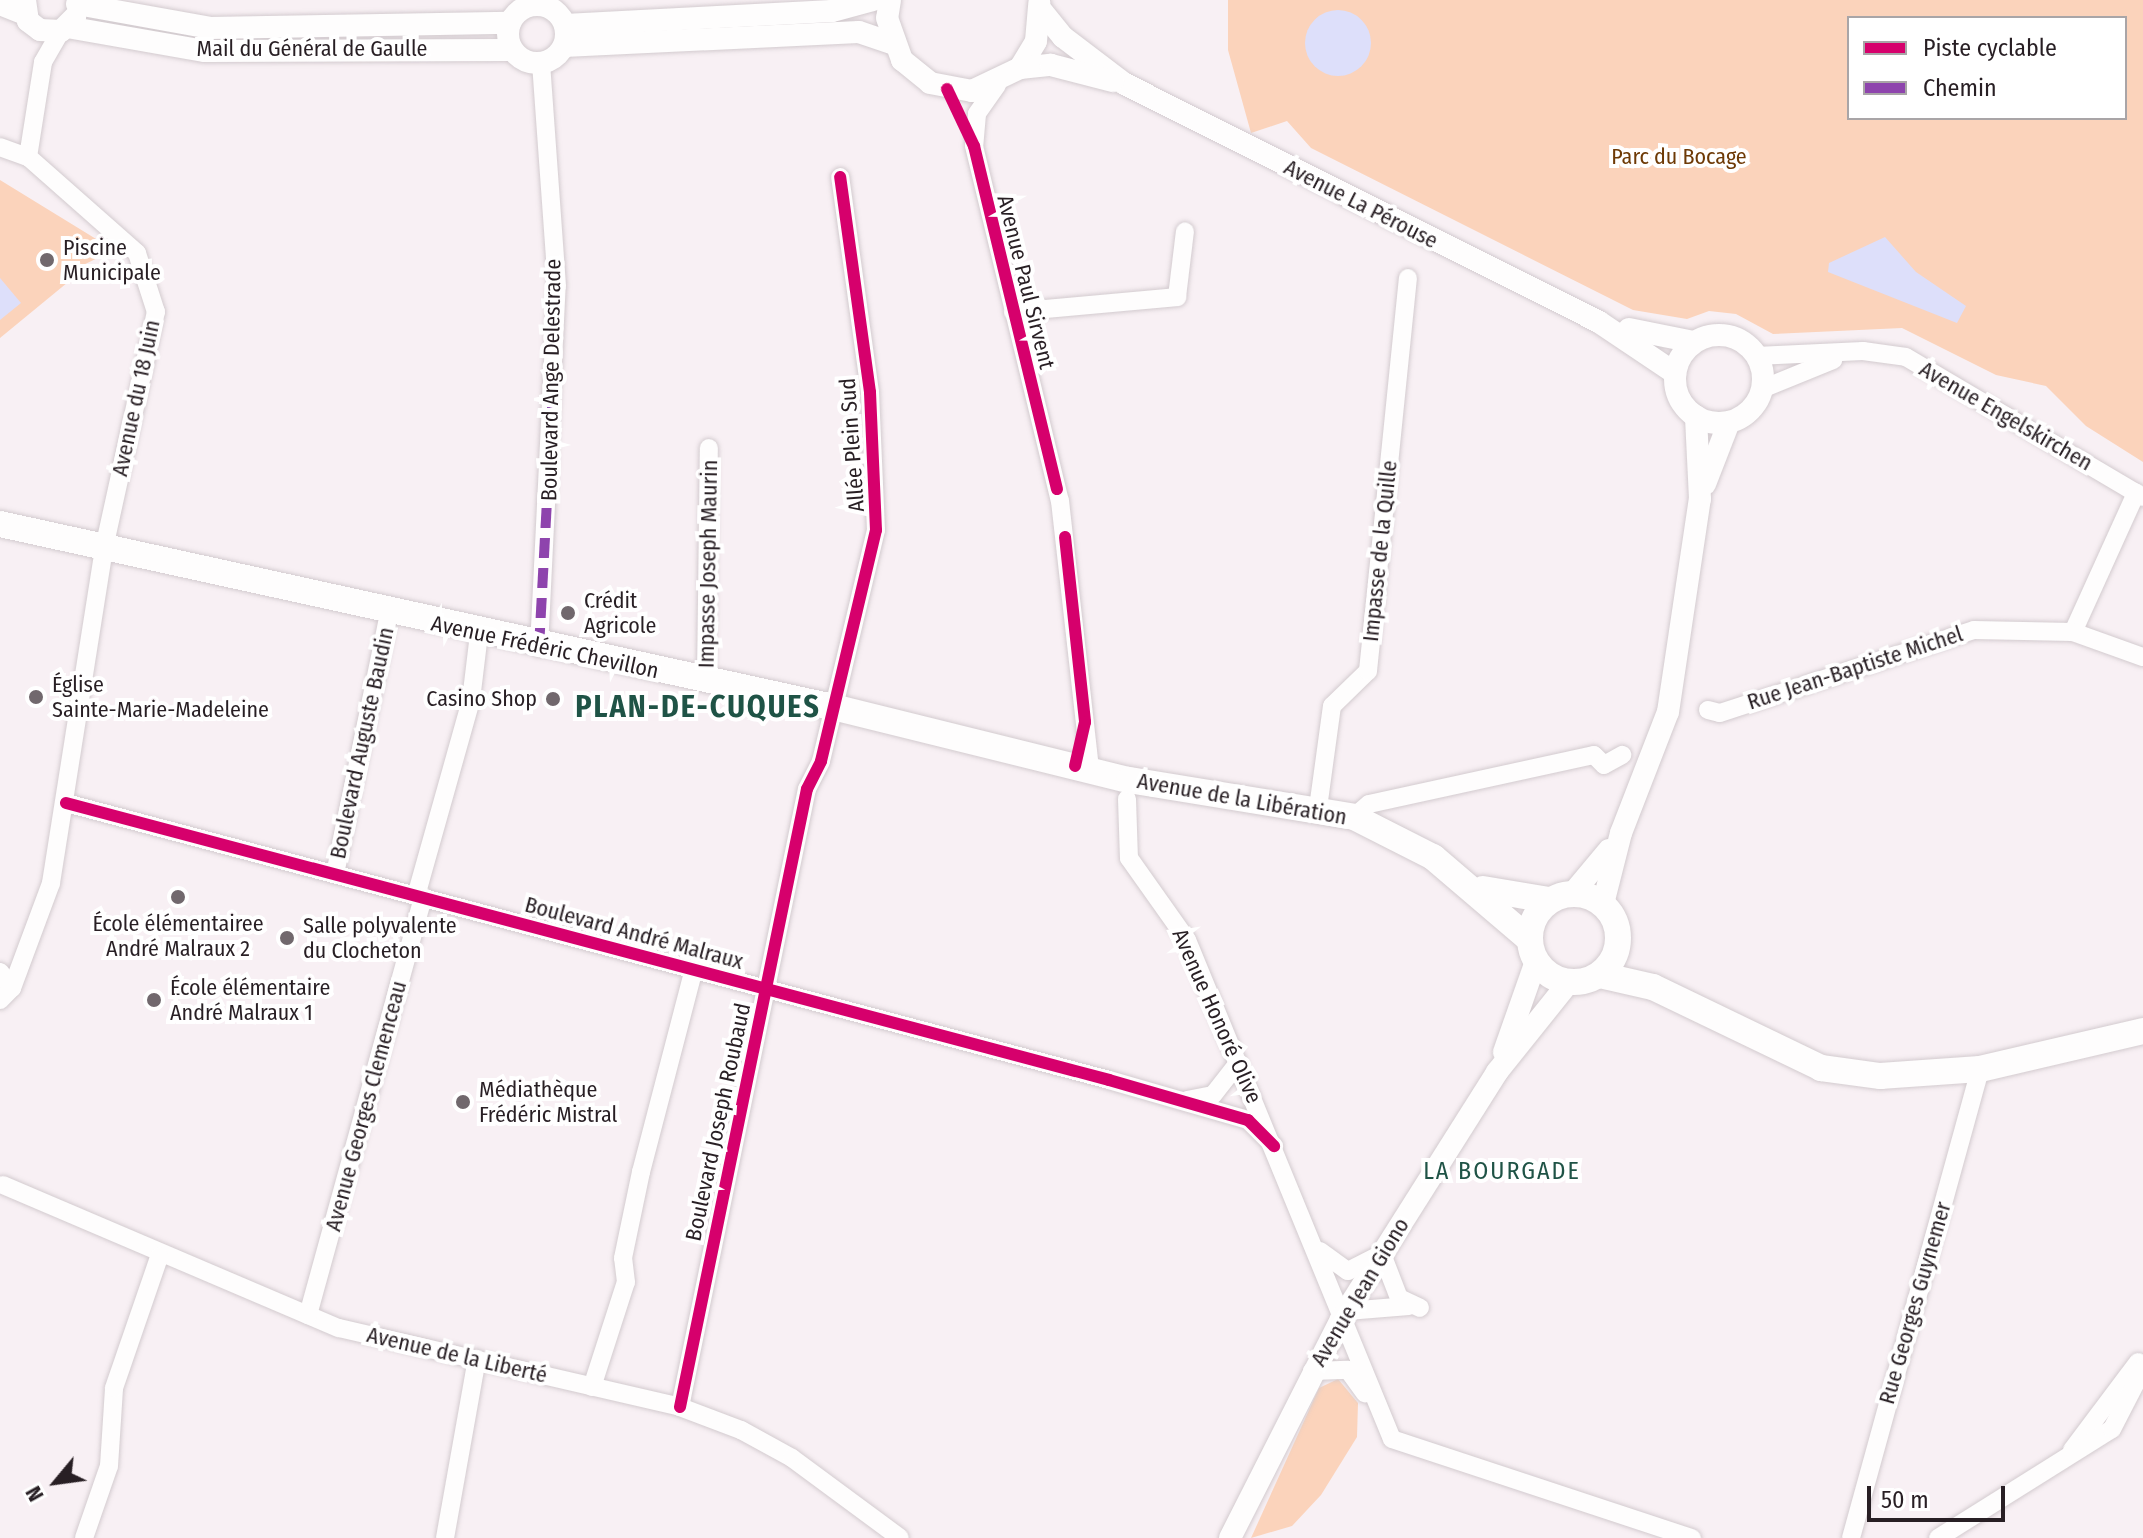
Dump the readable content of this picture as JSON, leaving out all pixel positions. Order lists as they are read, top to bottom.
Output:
{
  "streets": {
    "main road": ["Avenue Frédéric Chevillon", "Avenue de la Libération"],
    "street": [
      "Mail du Général de Gaulle",
      "Avenue La Pérouse",
      "Avenue Paul Sirvent",
      "Boulevard Ange Delestrade",
      "Avenue du 18 Juin",
      "Avenue Engelskirchen",
      "Allée Plein Sud",
      "Impasse de la Quille",
      "Impasse Joseph Maurin",
      "Rue Jean-Baptiste Michel",
      "Boulevard Auguste Baudin",
      "Boulevard André Malraux",
      "Avenue Honoré Olive",
      "Avenue Georges Clemenceau",
      "Boulevard Joseph Roubaud",
      "Avenue Jean Giono",
      "Rue Georges Guynemer",
      "Avenue de la Liberté"
    ]
  },
  "crossings": [
    ["Mail du Général de Gaulle", "Boulevard Ange Delestrade"],
    ["Avenue La Pérouse", "Avenue Engelskirchen"],
    ["Avenue Paul Sirvent", "Avenue Frédéric Chevillon"],
    ["Avenue Paul Sirvent", "Avenue de la Libération"],
    ["Boulevard Ange Delestrade", "Avenue Frédéric Chevillon"],
    ["Avenue du 18 Juin", "Avenue Frédéric Chevillon"],
    ["Avenue du 18 Juin", "Boulevard André Malraux"],
    ["Allée Plein Sud", "Avenue Frédéric Chevillon"],
    ["Allée Plein Sud", "Boulevard Joseph Roubaud"],
    ["Impasse de la Quille", "Avenue de la Libération"],
    ["Impasse Joseph Maurin", "Avenue Frédéric Chevillon"],
    ["Avenue Frédéric Chevillon", "Boulevard Auguste Baudin"],
    ["Avenue Frédéric Chevillon", "Avenue de la Libération"],
    ["Avenue Frédéric Chevillon", "Avenue Georges Clemenceau"],
    ["Avenue Frédéric Chevillon", "Boulevard Joseph Roubaud"],
    ["Boulevard Auguste Baudin", "Boulevard André Malraux"],
    ["Boulevard André Malraux", "Avenue Honoré Olive"],
    ["Boulevard André Malraux", "Avenue Georges Clemenceau"],
    ["Boulevard André Malraux", "Boulevard Joseph Roubaud"],
    ["Avenue Honoré Olive", "Avenue Jean Giono"],
    ["Avenue Georges Clemenceau", "Avenue de la Liberté"],
    ["Boulevard Joseph Roubaud", "Avenue de la Liberté"]
  ],
  "districts": ["PLAN-DE-CUQUES", "LA BOURGADE"],
  "parks": ["Parc du Bocage"],
  "places": [
    "Piscine Municipale",
    "Crédit Agricole",
    "Église Sainte-Marie-Madeleine",
    "Casino Shop",
    "École élémentairee André Malraux 2",
    "Salle polyvalente du Clocheton",
    "École élémentaire André Malraux 1",
    "Médiathèque Frédéric Mistral"
  ],
  "legend": ["Piste cyclable", "Chemin"],
  "scale_bar": "50 m",
  "north": "bottom left"
}
